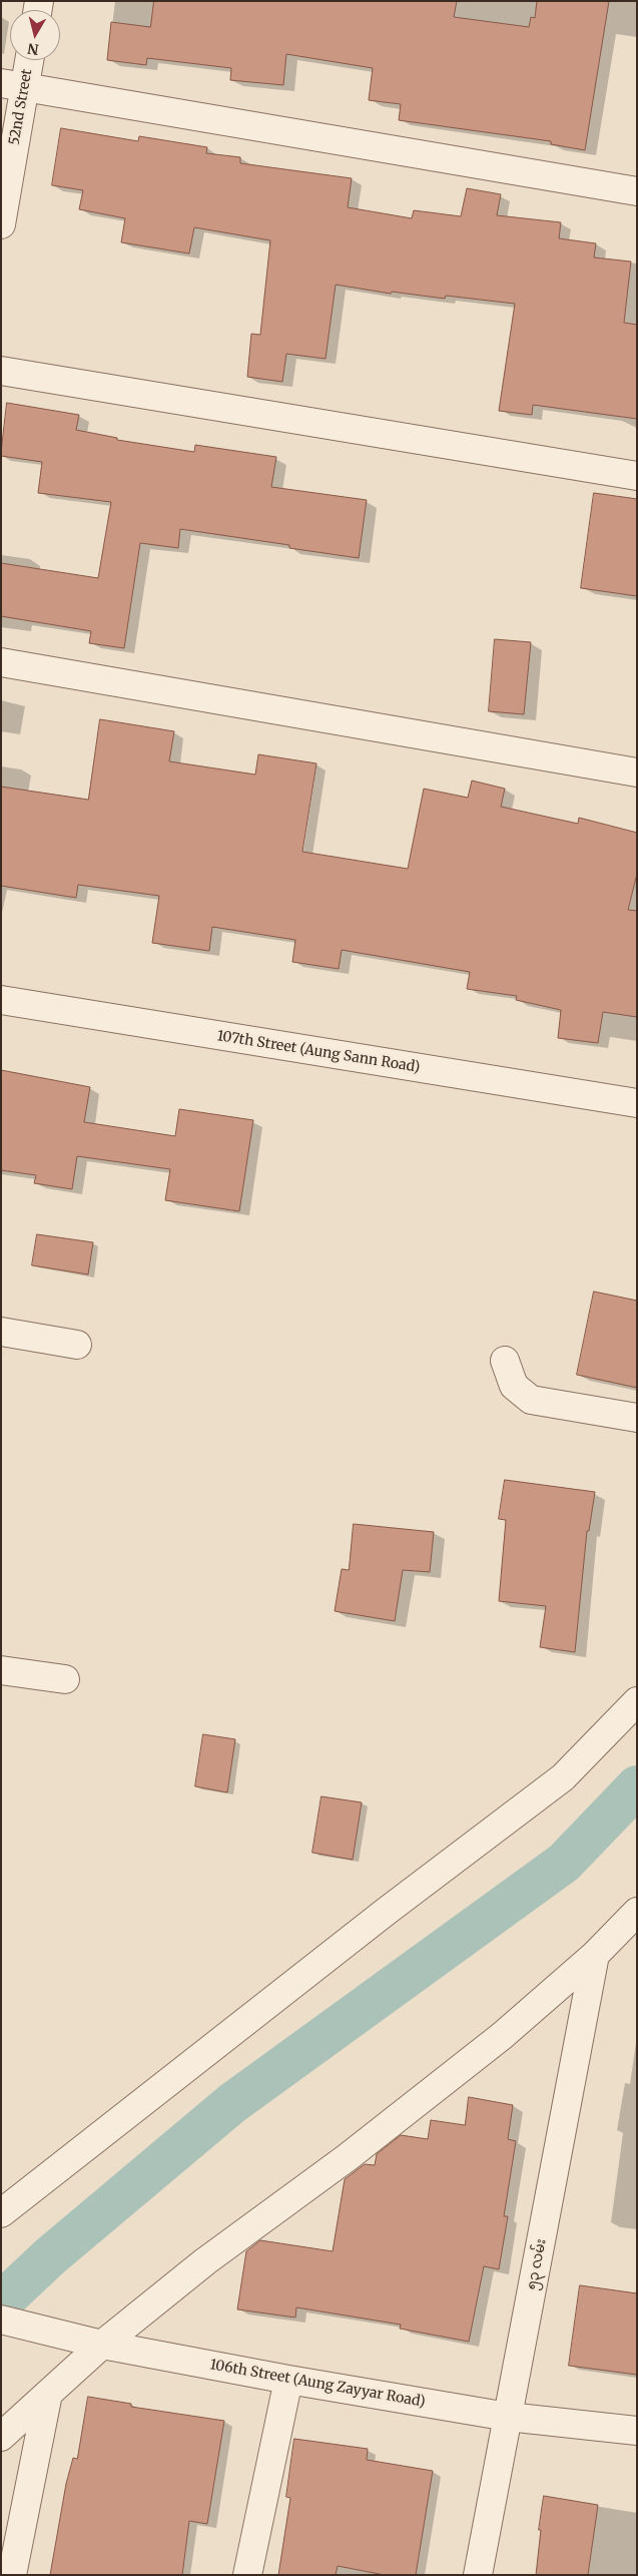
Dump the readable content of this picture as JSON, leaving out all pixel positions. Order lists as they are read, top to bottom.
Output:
{
  "streets": {
    "street": [
      "52nd Street",
      "107th Street (Aung Sann Road)",
      "၅၃ လမ်း",
      "106th Street (Aung Zayyar Road)"
    ]
  },
  "crossings": [
    ["၅၃ လမ်း", "106th Street (Aung Zayyar Road)"]
  ],
  "north": "bottom"
}
